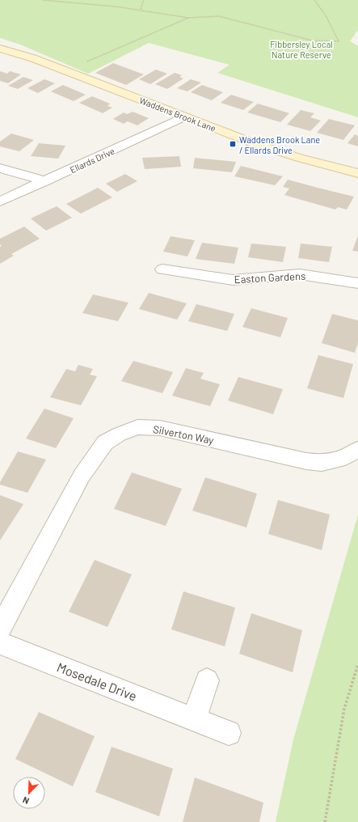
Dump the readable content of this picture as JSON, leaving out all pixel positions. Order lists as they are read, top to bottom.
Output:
{
  "streets": {
    "main road": ["Waddens Brook Lane"],
    "street": [
      "Ellards Drive",
      "Easton Gardens",
      "Silverton Way",
      "Mosedale Drive"
    ]
  },
  "crossings": [
    ["Waddens Brook Lane", "Ellards Drive"]
  ],
  "parks": ["Fibbersley Local Nature Reserve"],
  "places": {
    "transit": ["Waddens Brook Lane / Ellards Drive"]
  },
  "north": "bottom left"
}
